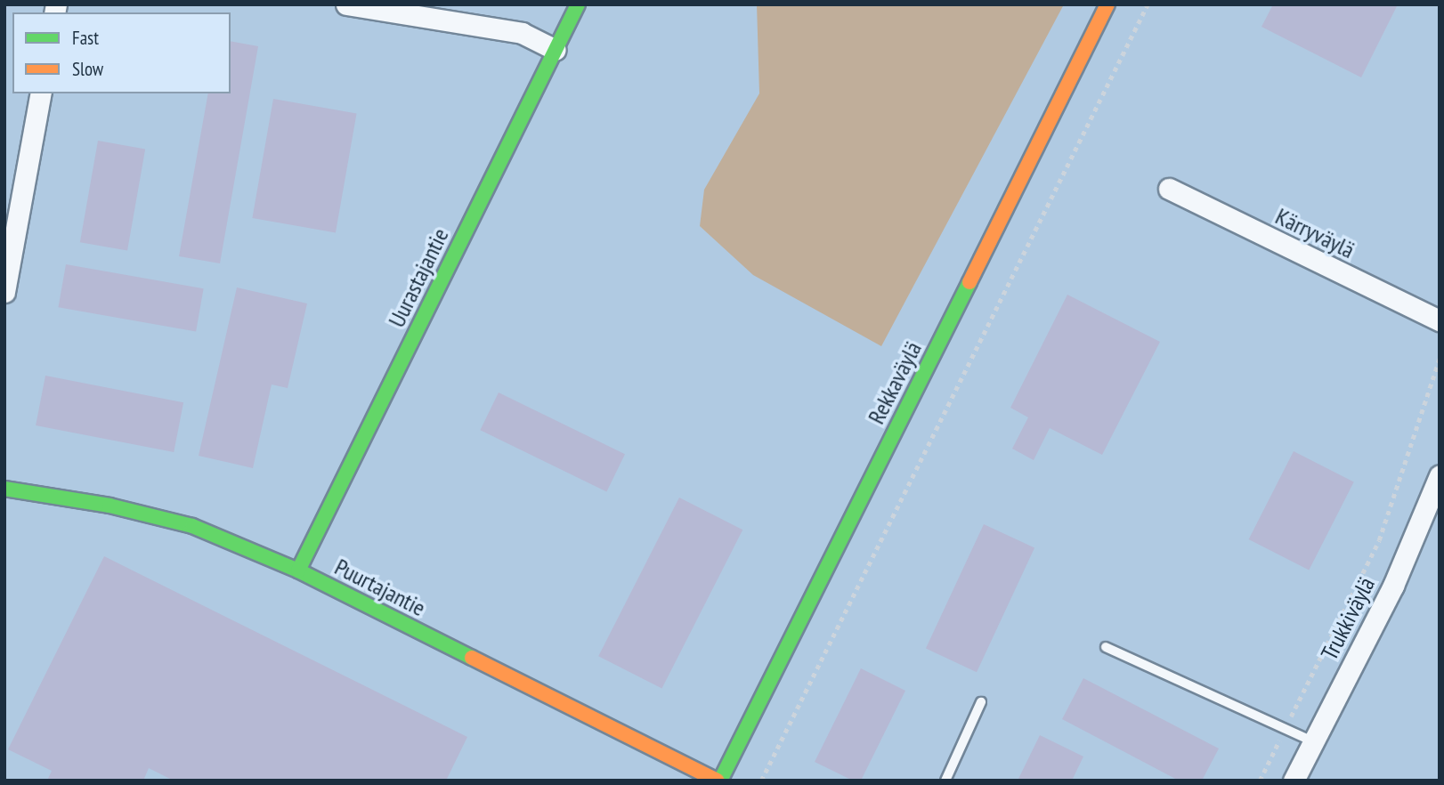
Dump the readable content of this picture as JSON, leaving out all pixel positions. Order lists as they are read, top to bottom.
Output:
{
  "streets": {
    "street": [
      "Kärryväylä",
      "Uurastajantie",
      "Rekkaväylä",
      "Puurtajantie",
      "Trukkiväylä"
    ]
  },
  "crossings": [
    ["Uurastajantie", "Puurtajantie"],
    ["Rekkaväylä", "Puurtajantie"]
  ],
  "legend": ["Fast", "Slow"]
}
